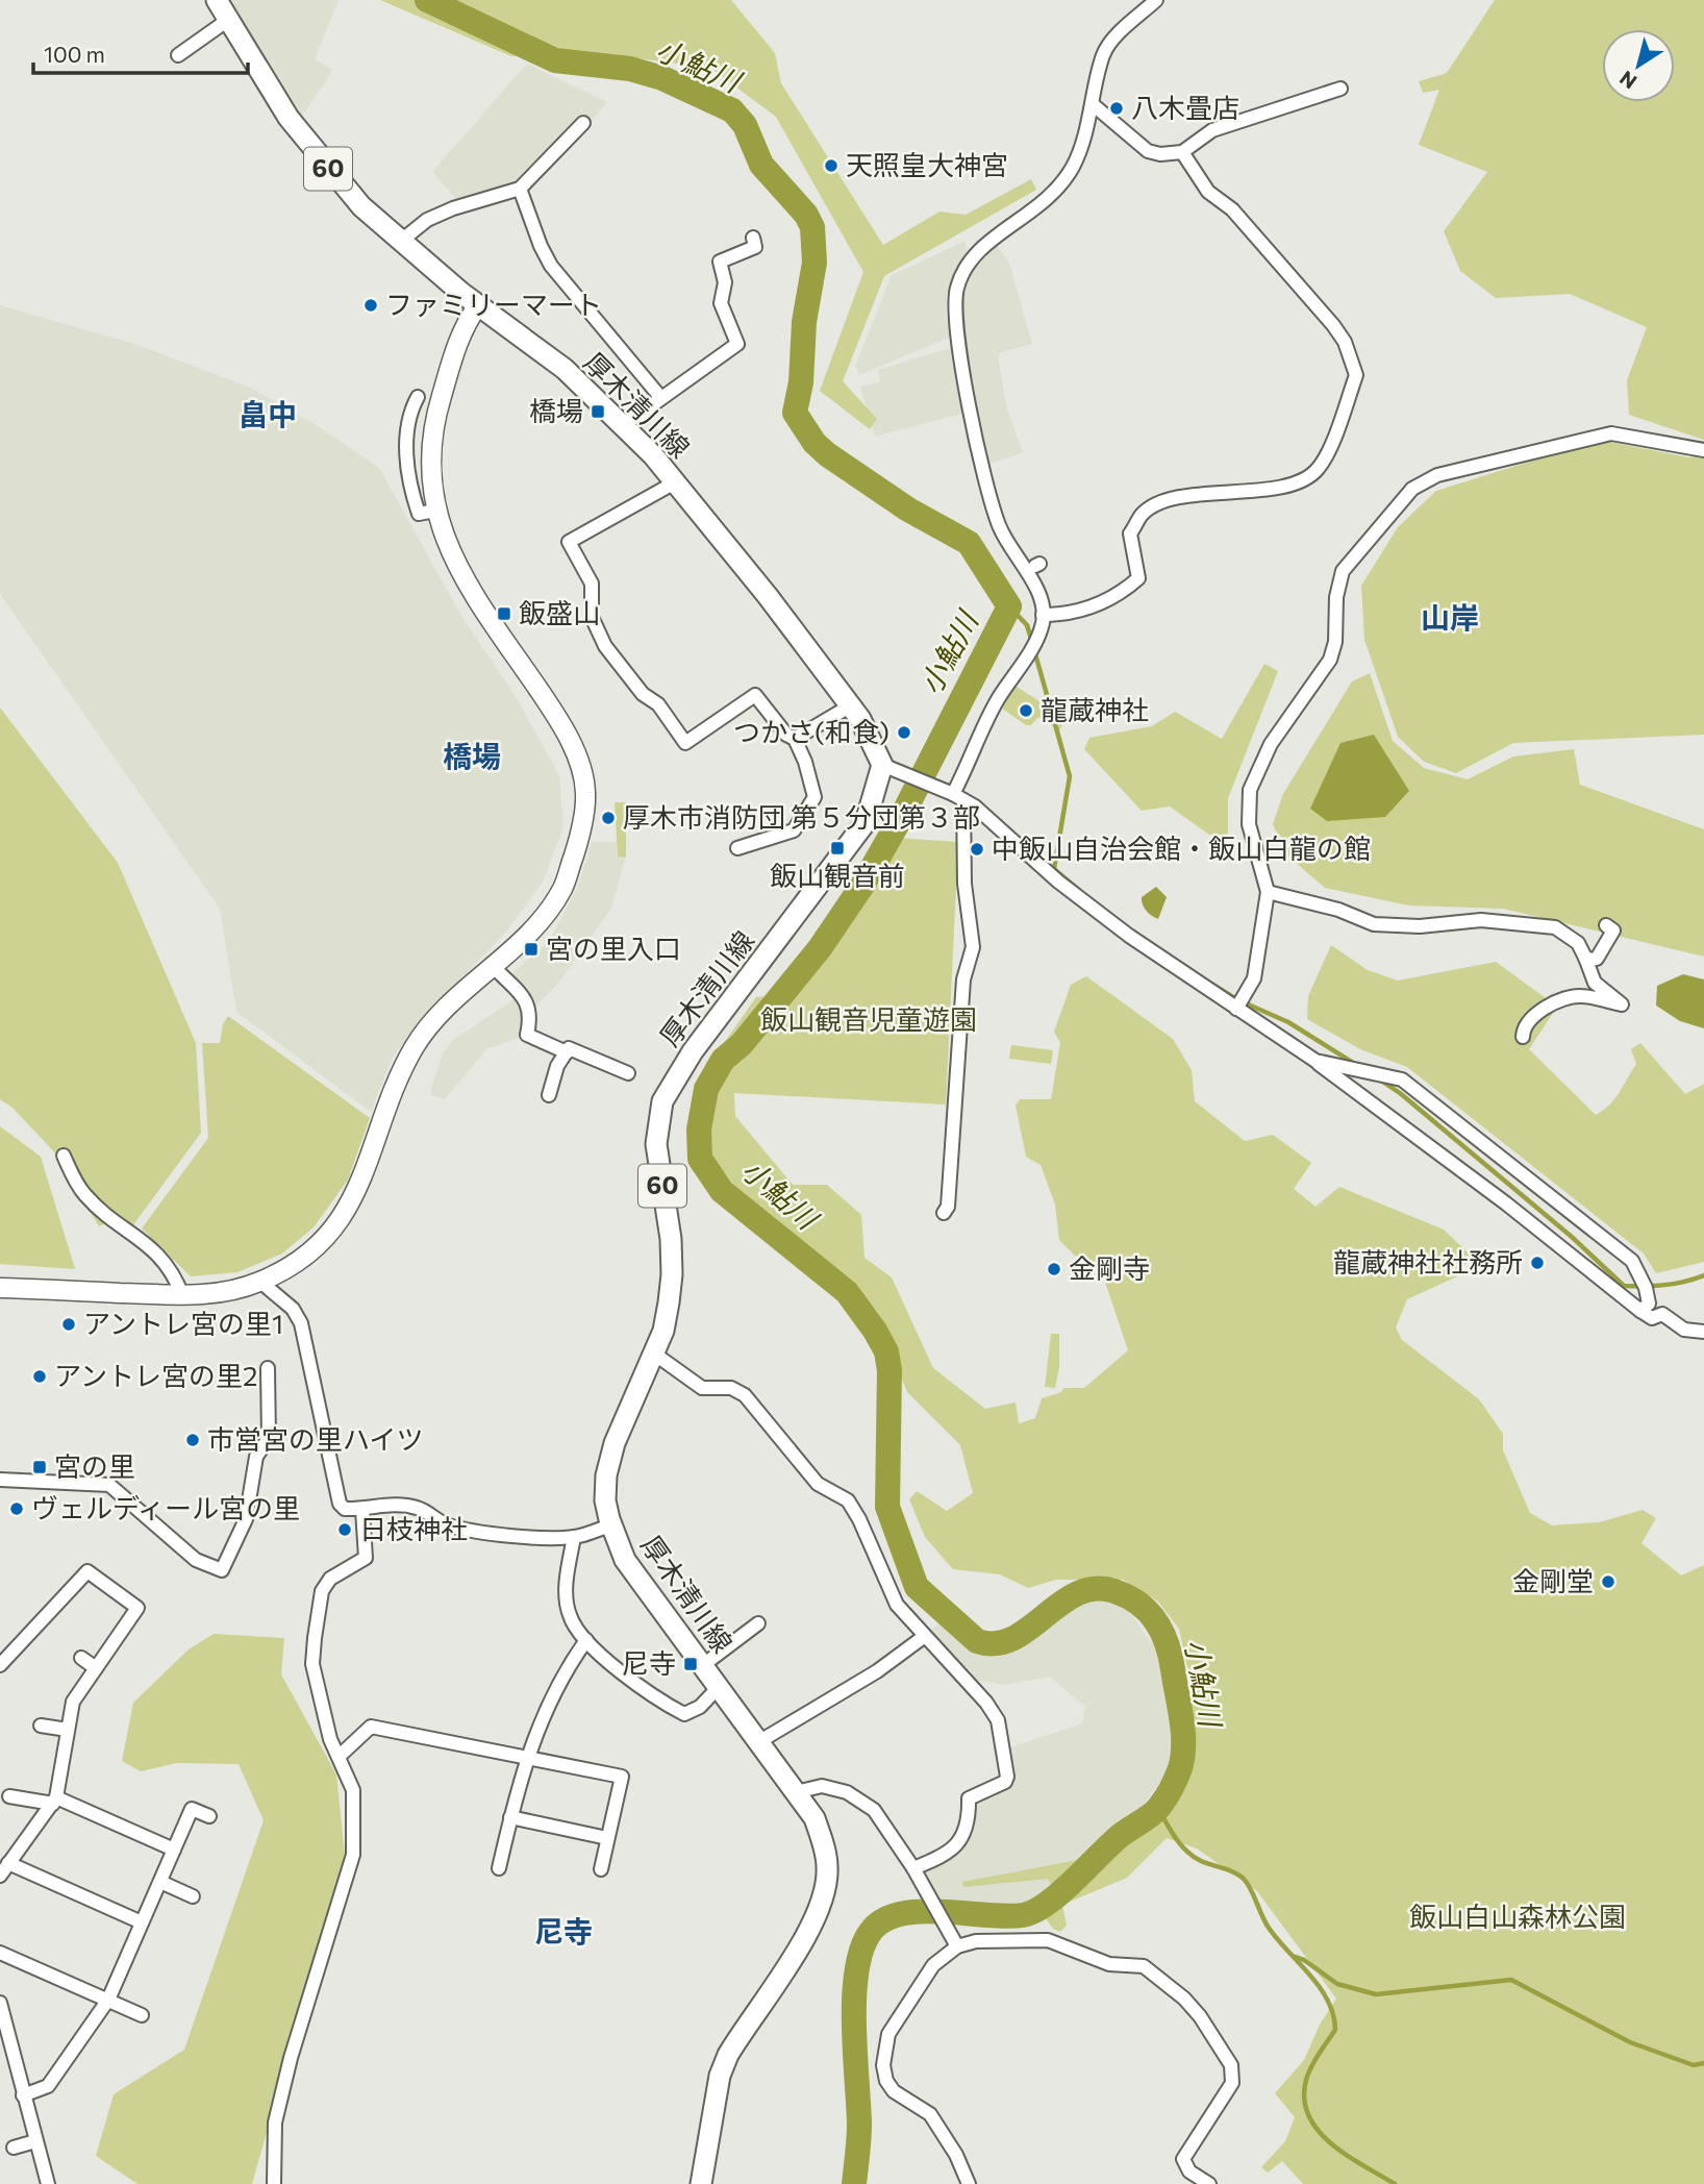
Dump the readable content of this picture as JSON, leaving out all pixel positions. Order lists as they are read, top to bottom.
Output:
{
  "streets": {
    "main road": ["60", "厚木清川線"]
  },
  "districts": [
    "畠中",
    "山岸",
    "橋場",
    "尼寺"
  ],
  "water": ["小鮎川"],
  "parks": ["飯山観音児童遊園", "飯山白山森林公園"],
  "places": {
    "other": [
      "八木畳店",
      "天照皇大神宮",
      "ファミリーマート",
      "龍蔵神社",
      "つかさ(和食)",
      "厚木市消防団 第５分団第３部",
      "中飯山自治会館・飯山白龍の館",
      "龍蔵神社社務所",
      "金剛寺",
      "アントレ宮の里1",
      "アントレ宮の里2",
      "市営宮の里ハイツ",
      "ヴェルディール宮の里",
      "日枝神社",
      "金剛堂"
    ],
    "transit": [
      "橋場",
      "飯盛山",
      "飯山観音前",
      "宮の里入口",
      "宮の里",
      "尼寺"
    ]
  },
  "scale_bar": "100 m",
  "north": "bottom left"
}
